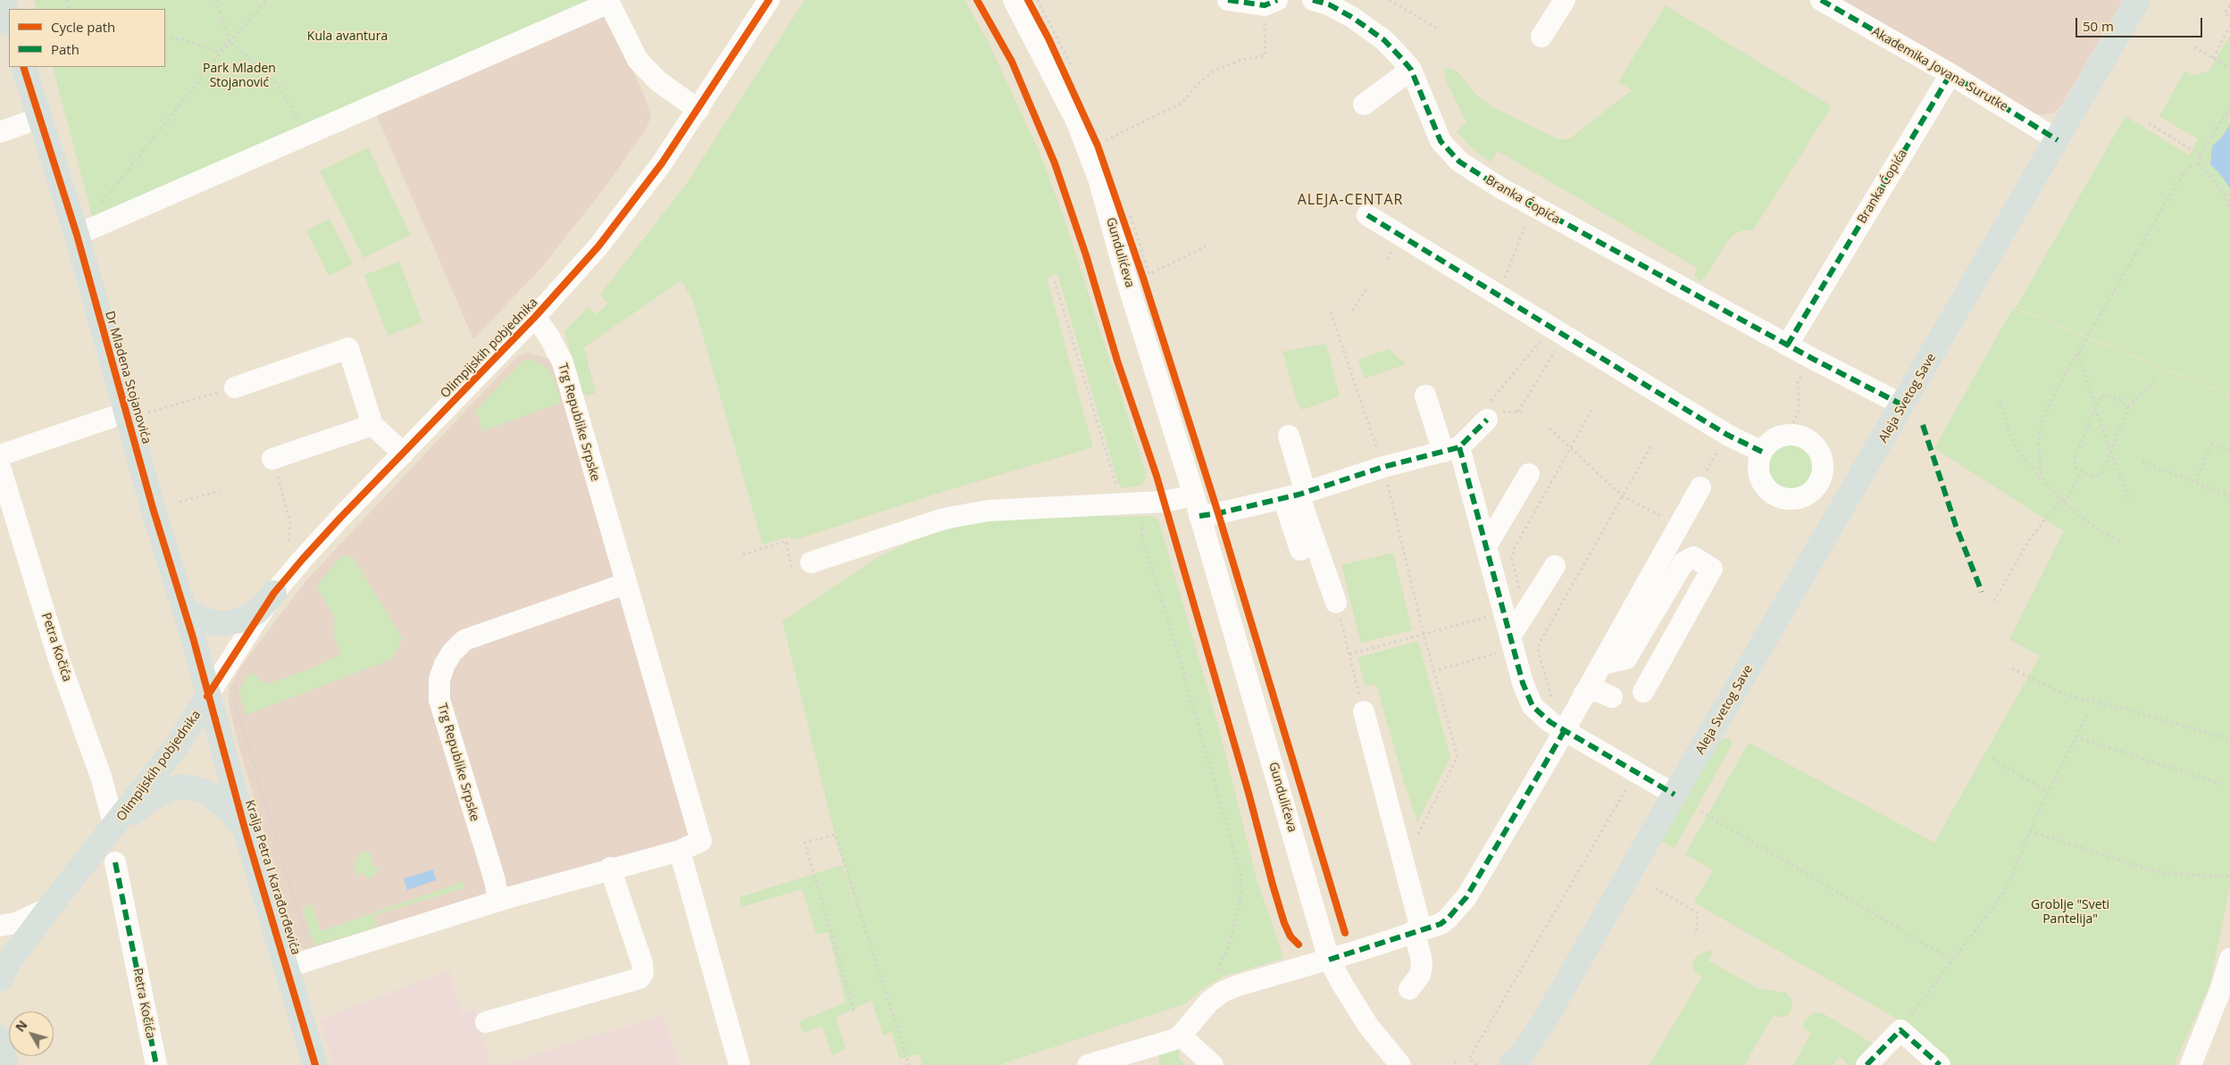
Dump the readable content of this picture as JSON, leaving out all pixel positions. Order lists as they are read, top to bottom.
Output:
{
  "streets": {
    "main road": [
      "Olimpijskih pobjednika",
      "Dr Mladena Stojanovića",
      "Aleja Svetog Save",
      "Kralja Petra I Karađorđevića"
    ],
    "street": [
      "Akademika Jovana Surutke",
      "Branka Ćopića",
      "Gundulićeva",
      "Trg Republike Srpske",
      "Petra Kočića"
    ]
  },
  "crossings": [
    ["Akademika Jovana Surutke", "Branka Ćopića"],
    ["Akademika Jovana Surutke", "Aleja Svetog Save"],
    ["Branka Ćopića", "Aleja Svetog Save"],
    ["Olimpijskih pobjednika", "Dr Mladena Stojanovića"],
    ["Olimpijskih pobjednika", "Trg Republike Srpske"],
    ["Olimpijskih pobjednika", "Petra Kočića"],
    ["Olimpijskih pobjednika", "Kralja Petra I Karađorđevića"],
    ["Dr Mladena Stojanovića", "Kralja Petra I Karađorđevića"],
    ["Trg Republike Srpske", "Kralja Petra I Karađorđevića"]
  ],
  "districts": ["ALEJA-CENTAR"],
  "parks": ["Kula avantura", "Park Mladen Stojanović", "Groblje \"Sveti Pantelija\""],
  "legend": ["Cycle path", "Path"],
  "scale_bar": "50 m",
  "north": "top left"
}
